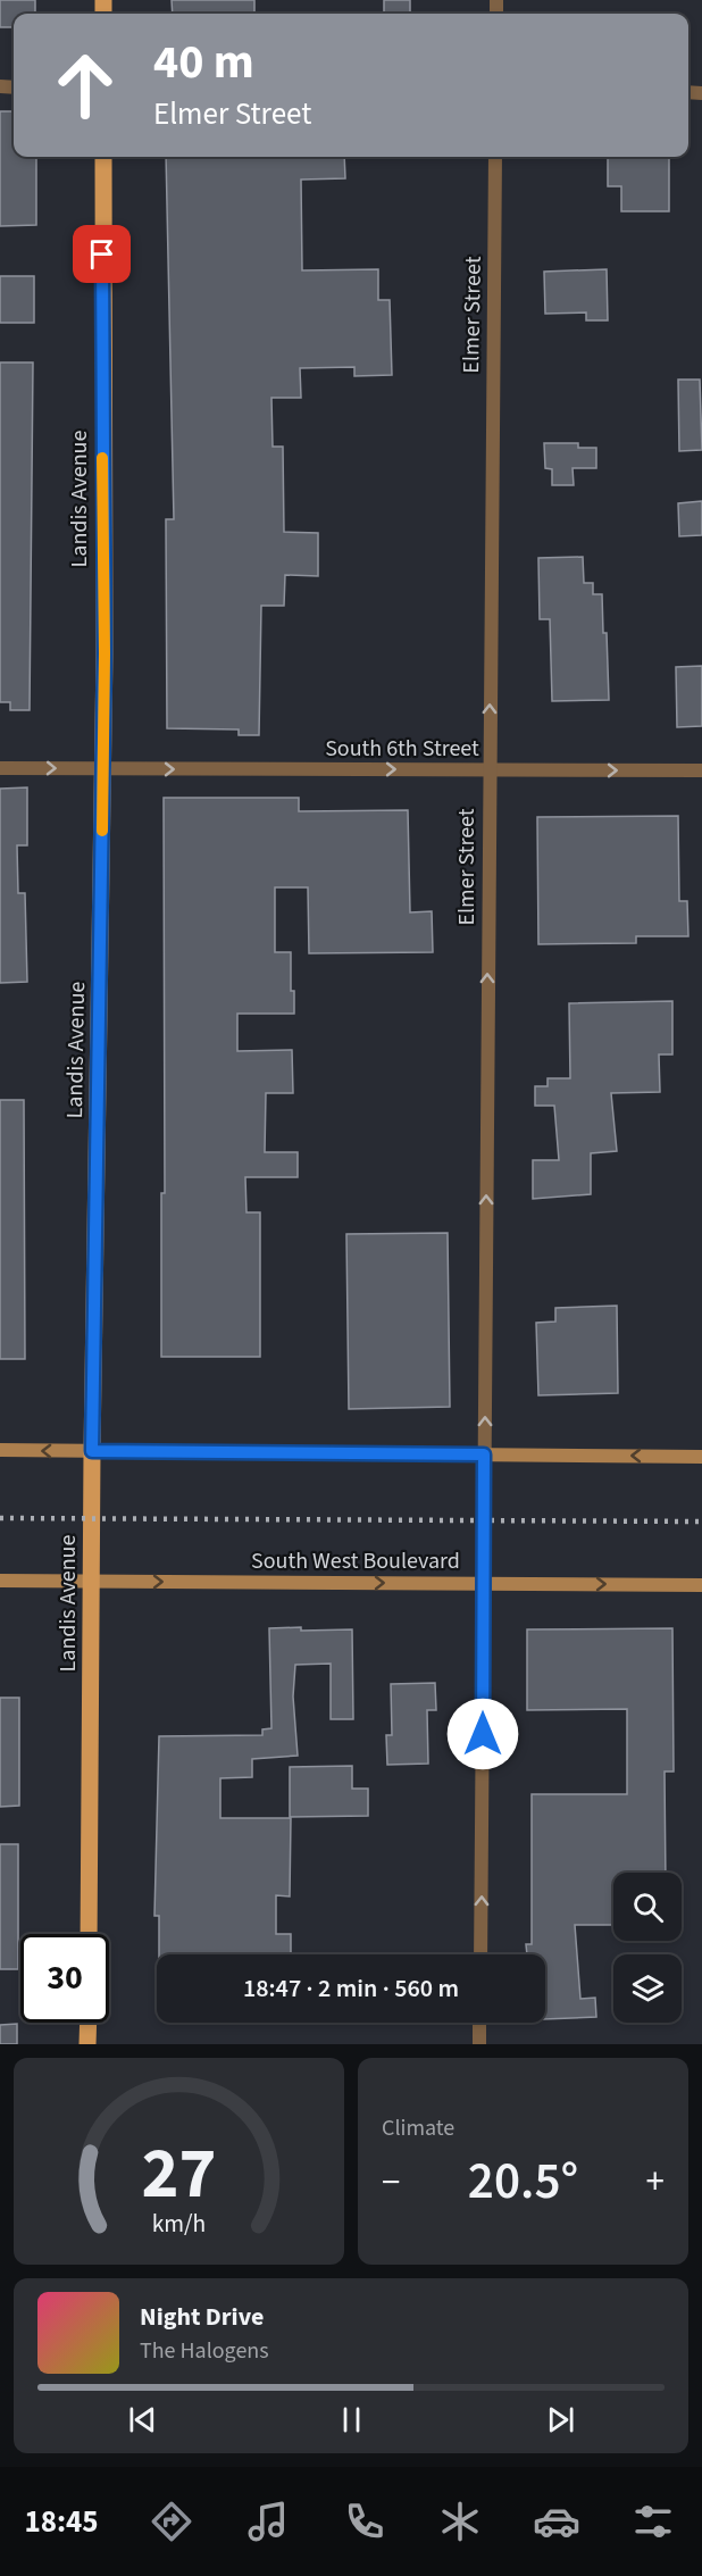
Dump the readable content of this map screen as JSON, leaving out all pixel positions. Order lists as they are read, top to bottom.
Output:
{
  "streets": {
    "main road": ["Landis Avenue", "South West Boulevard"],
    "street": ["Elmer Street", "South 6th Street"]
  },
  "crossings": [
    ["Elmer Street", "South 6th Street"],
    ["Elmer Street", "South West Boulevard"],
    ["Landis Avenue", "South 6th Street"],
    ["Landis Avenue", "South West Boulevard"]
  ],
  "one_way": ["Elmer Street", "South 6th Street", "South West Boulevard"],
  "page": {
    "turn": ["40 m", "Elmer Street"],
    "limit": "30",
    "trip": "18:47 · 2 min · 560 m",
    "tile": "Climate",
    "heat": ["−", "20.5°", "+"],
    "song": ["Night Drive", "The Halogens"],
    "tabs": "18:45",
    "gauge": ["27", "km/h"]
  }
}
